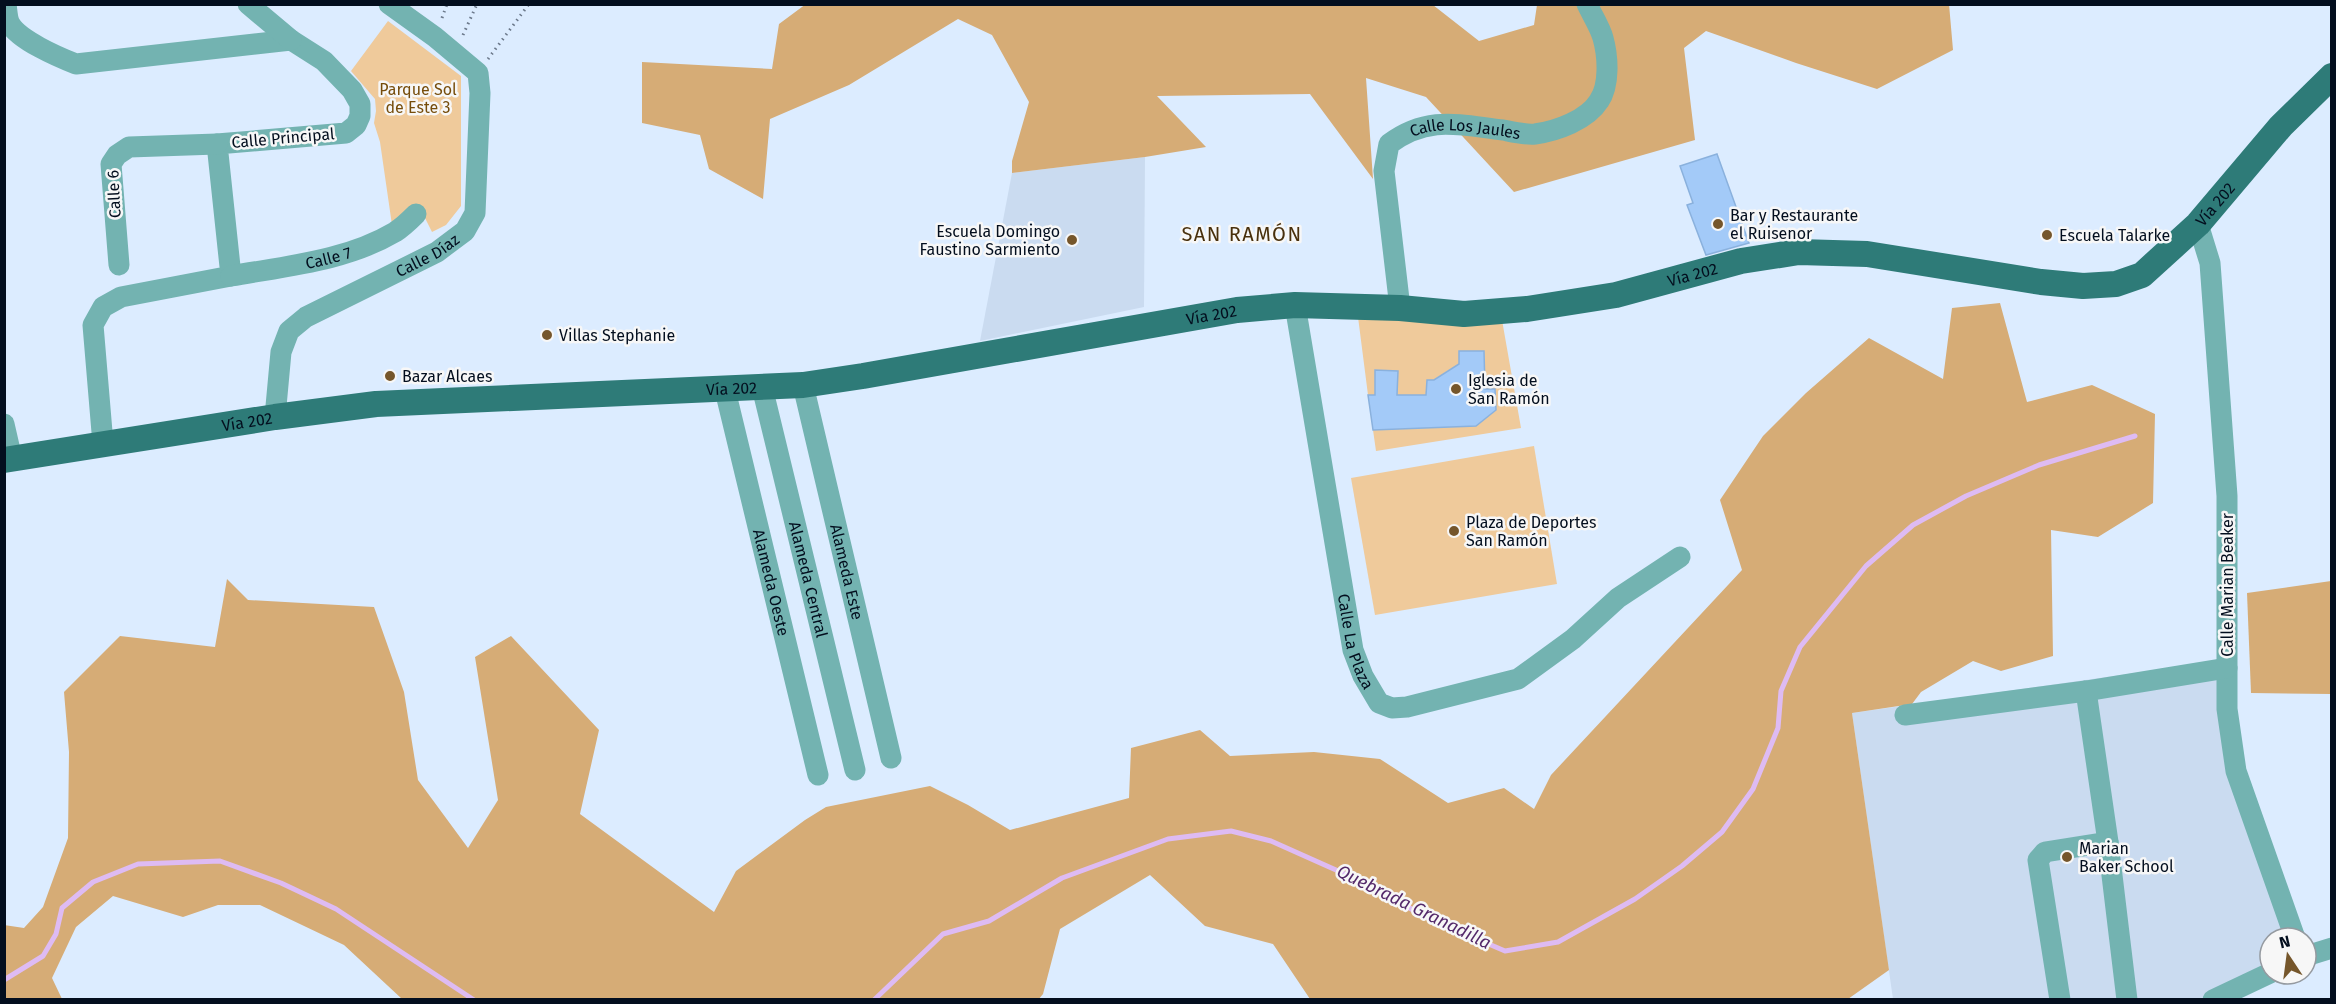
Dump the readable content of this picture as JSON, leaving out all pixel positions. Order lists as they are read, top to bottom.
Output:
{
  "streets": {
    "main road": ["Vía 202"],
    "street": [
      "Calle Los Jaules",
      "Calle Principal",
      "Calle 6",
      "Calle Díaz",
      "Calle 7",
      "Alameda Este",
      "Alameda Central",
      "Alameda Oeste",
      "Calle Marian Beaker",
      "Calle La Plaza"
    ]
  },
  "crossings": [
    ["Calle Los Jaules", "Vía 202"],
    ["Calle Principal", "Calle 6"],
    ["Calle Principal", "Calle 7"],
    ["Vía 202", "Calle Díaz"],
    ["Vía 202", "Alameda Este"],
    ["Vía 202", "Alameda Central"],
    ["Vía 202", "Alameda Oeste"],
    ["Vía 202", "Calle Marian Beaker"],
    ["Vía 202", "Calle La Plaza"]
  ],
  "districts": ["SAN RAMÓN"],
  "water": ["Quebrada Granadilla"],
  "parks": ["Parque Sol de Este 3"],
  "places": [
    "Bar y Restaurante el Ruisenor",
    "Escuela Talarke",
    "Escuela Domingo Faustino Sarmiento",
    "Villas Stephanie",
    "Bazar Alcaes",
    "Iglesia de San Ramón",
    "Plaza de Deportes San Ramón",
    "Marian Baker School"
  ],
  "north": "top"
}
